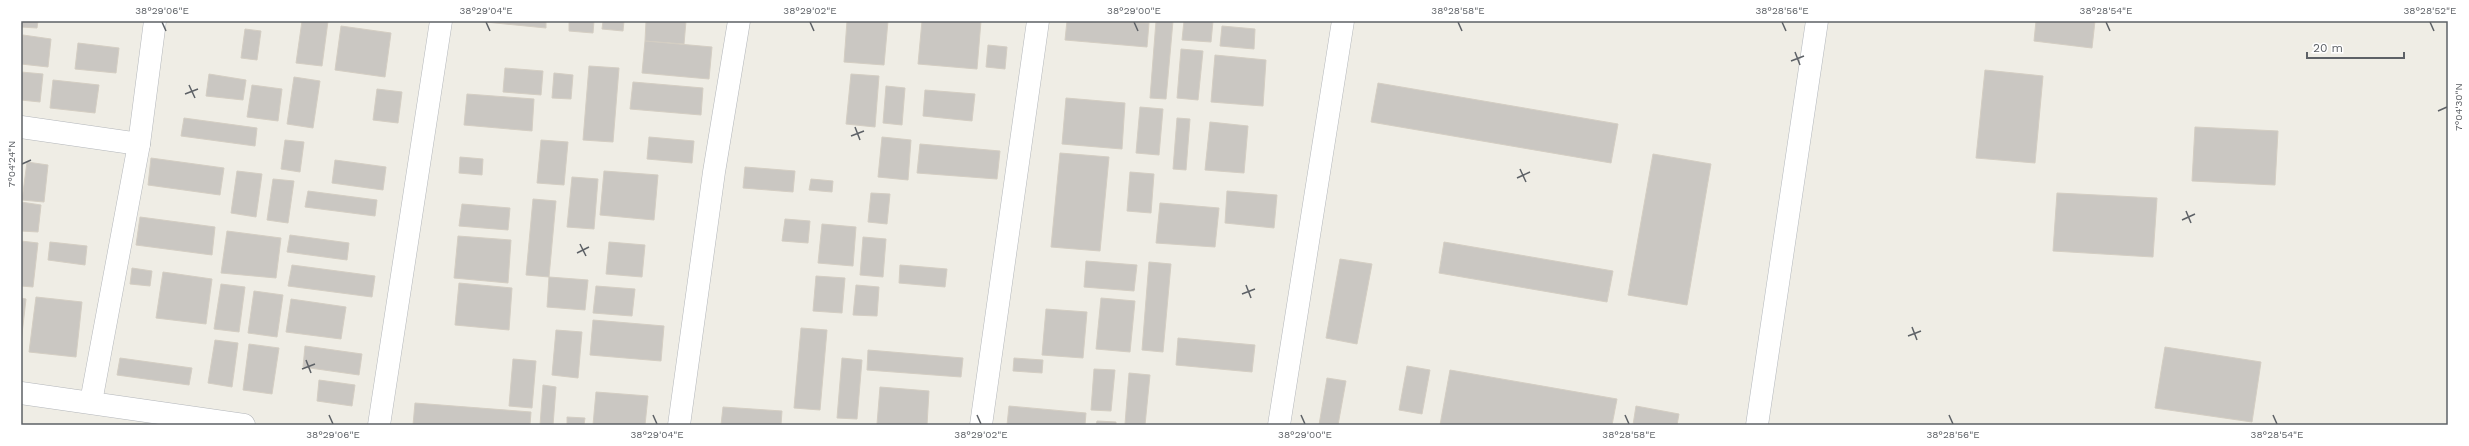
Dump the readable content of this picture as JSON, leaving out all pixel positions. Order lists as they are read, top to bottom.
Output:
{
  "scale_bar": "20 m",
  "coordinates": [
    "38°29'06\"E",
    "38°29'04\"E",
    "38°29'02\"E",
    "38°29'00\"E",
    "38°28'58\"E",
    "38°28'56\"E",
    "38°28'54\"E",
    "38°28'52\"E",
    "7°04'30\"N",
    "7°04'24\"N"
  ]
}
